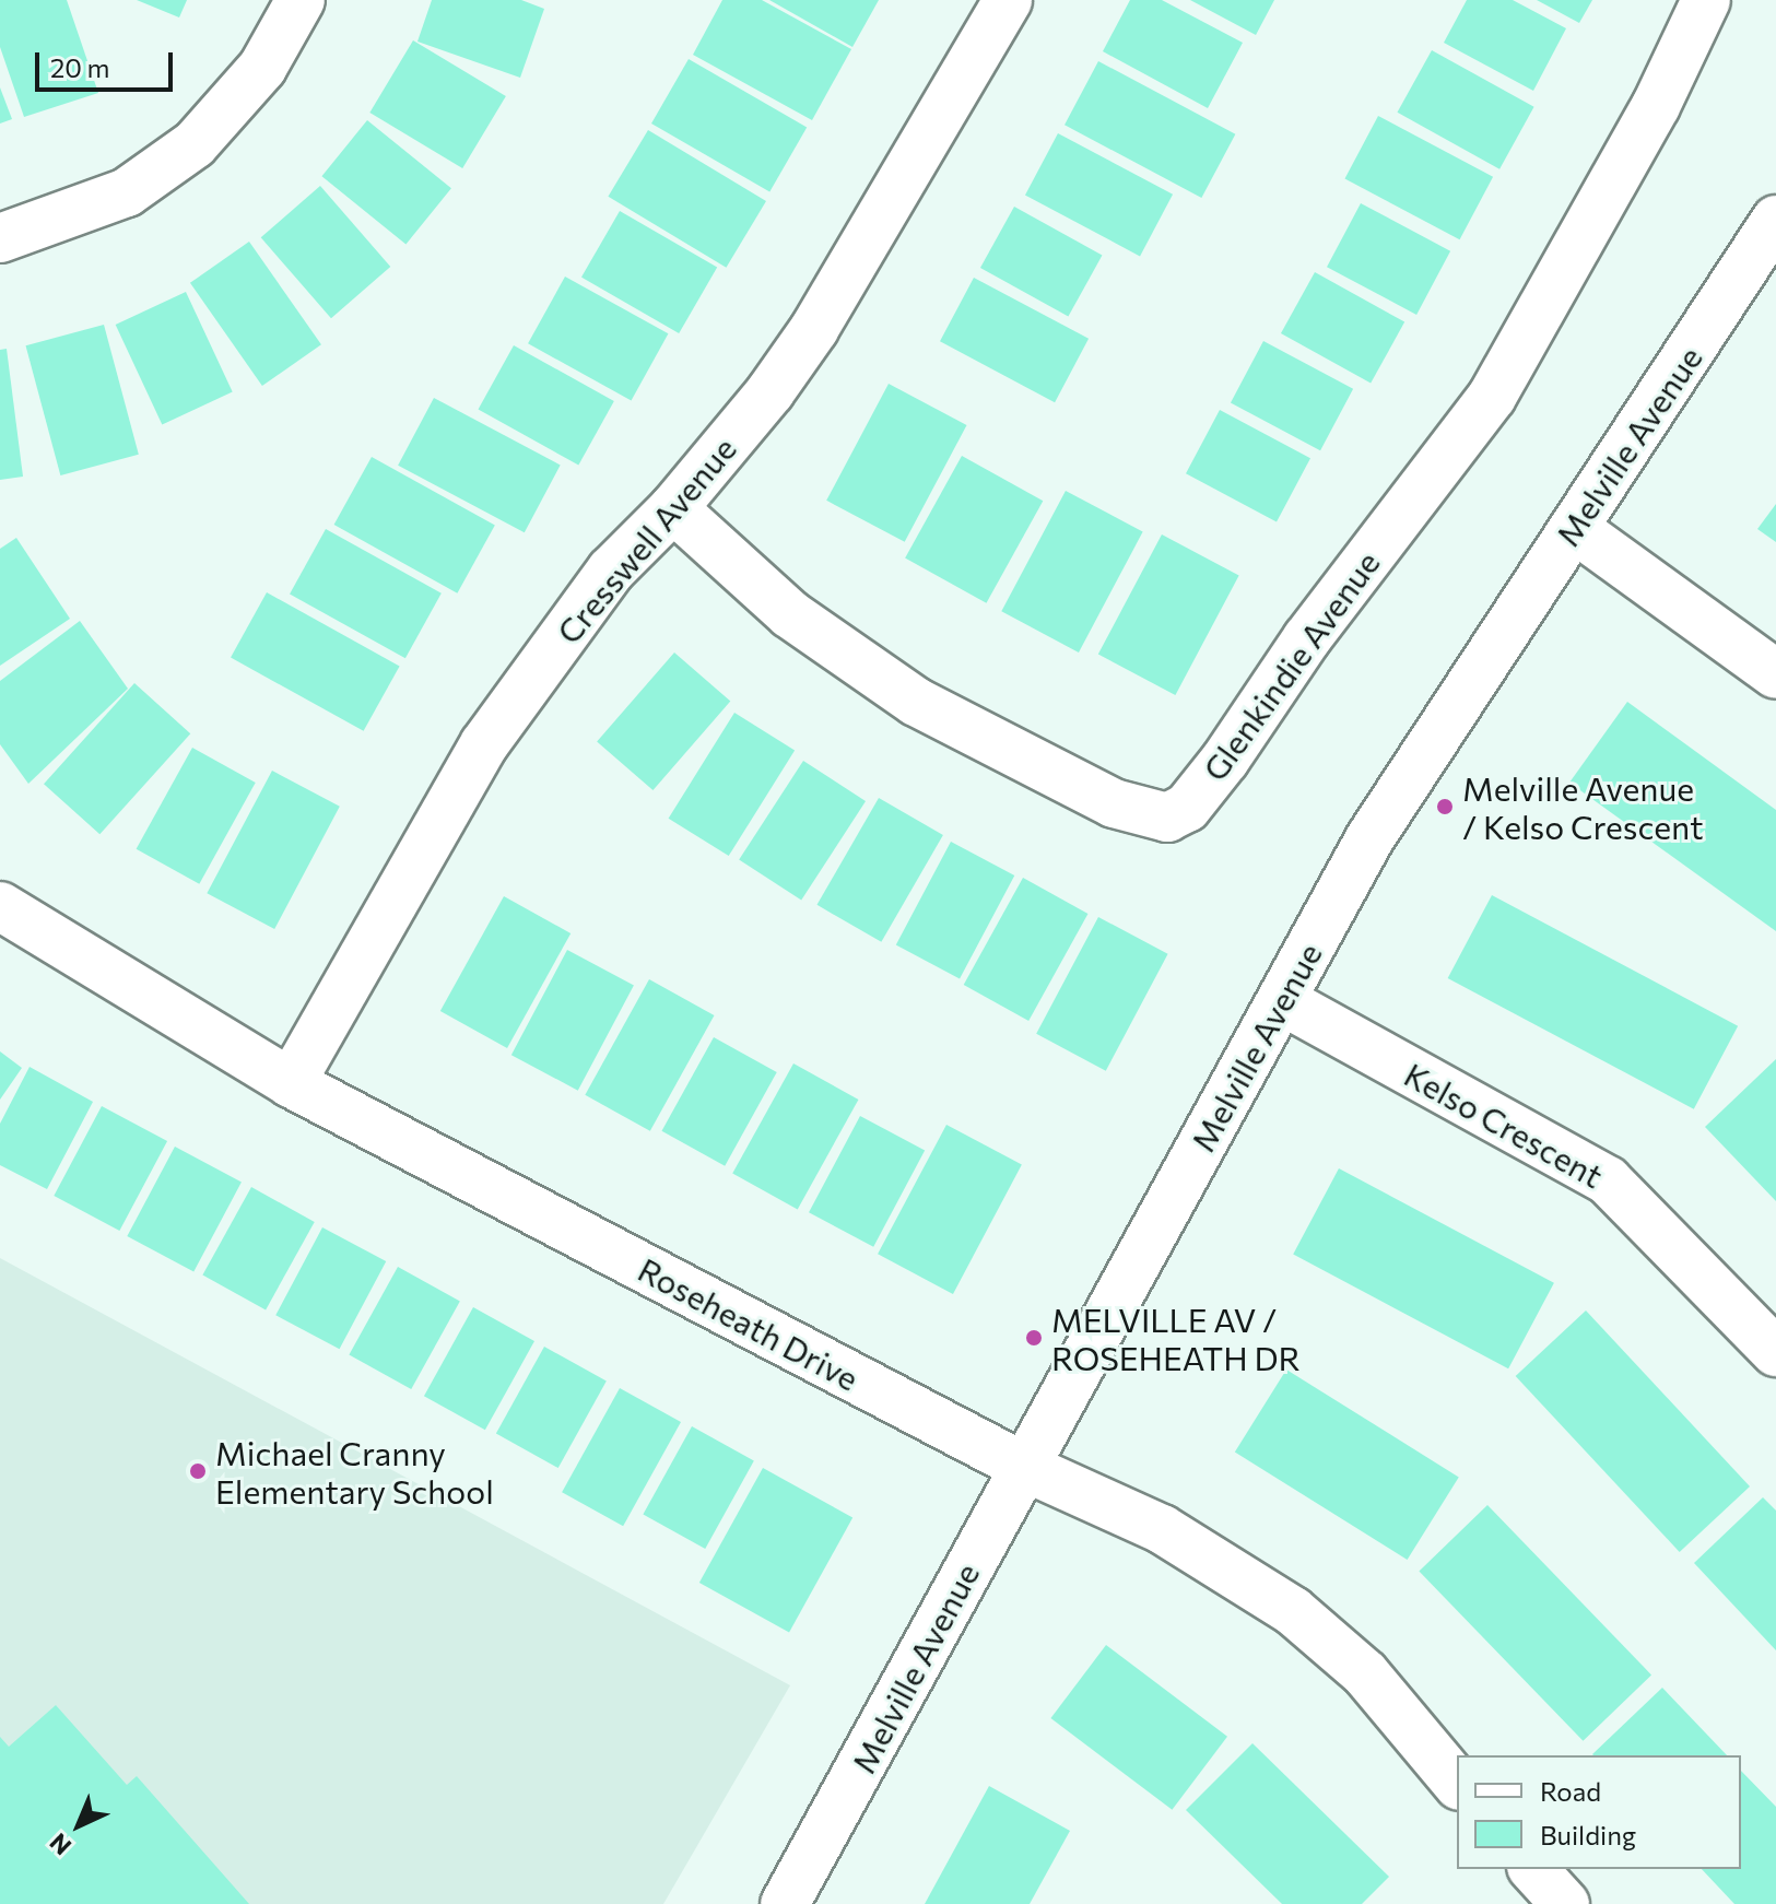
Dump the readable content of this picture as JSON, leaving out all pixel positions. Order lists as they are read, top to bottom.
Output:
{
  "streets": {
    "street": [
      "Melville Avenue",
      "Cresswell Avenue",
      "Glenkindie Avenue",
      "Kelso Crescent",
      "Roseheath Drive"
    ]
  },
  "crossings": [
    ["Melville Avenue", "Kelso Crescent"],
    ["Melville Avenue", "Roseheath Drive"],
    ["Cresswell Avenue", "Glenkindie Avenue"],
    ["Cresswell Avenue", "Roseheath Drive"]
  ],
  "places": ["Melville Avenue / Kelso Crescent", "MELVILLE AV / ROSEHEATH DR", "Michael Cranny Elementary School"],
  "legend": ["Road", "Building"],
  "scale_bar": "20 m",
  "north": "bottom left"
}
